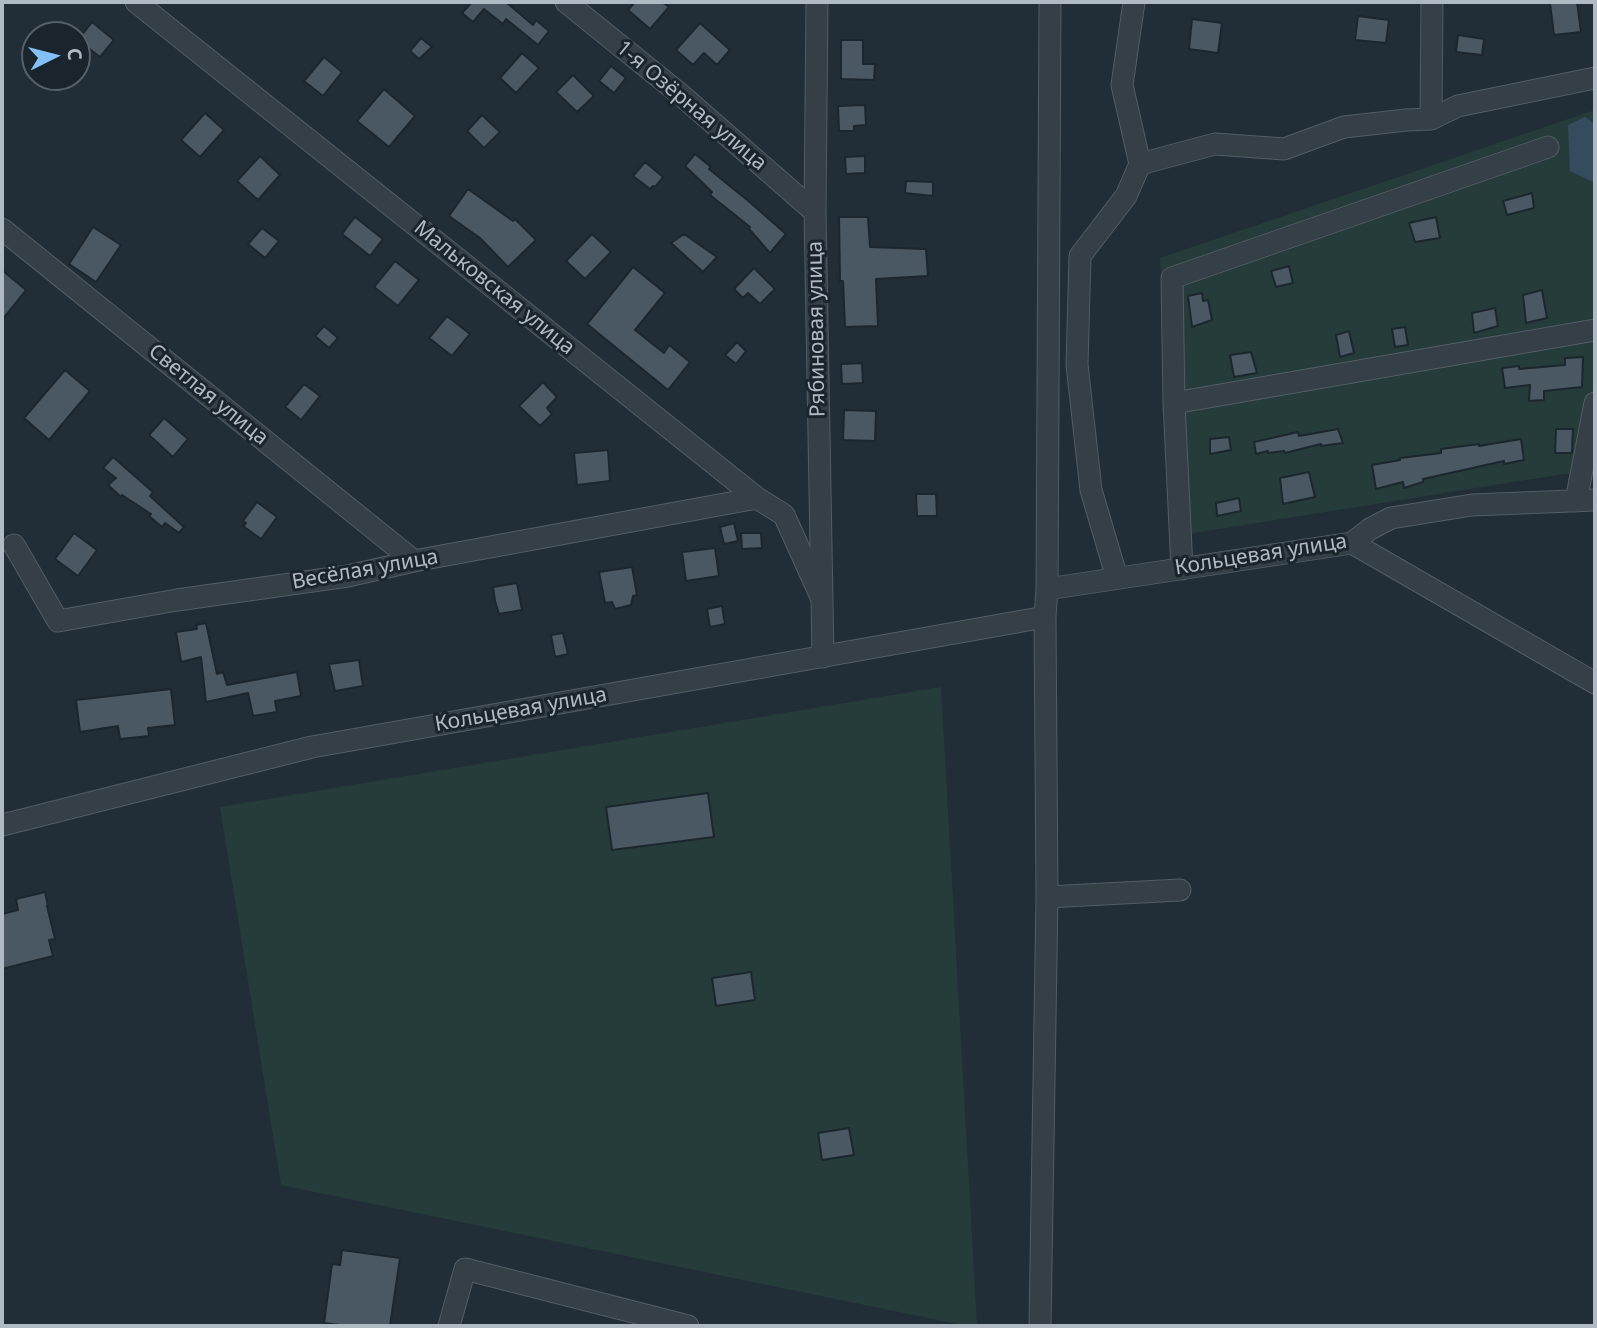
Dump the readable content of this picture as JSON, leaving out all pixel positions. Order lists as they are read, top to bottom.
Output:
{
  "streets": {
    "street": [
      "1-я Озёрная улица",
      "Мальковская улица",
      "Рябиновая улица",
      "Светлая улица",
      "Кольцевая улица",
      "Весёлая улица"
    ]
  },
  "crossings": [
    ["1-я Озёрная улица", "Рябиновая улица"],
    ["Мальковская улица", "Рябиновая улица"],
    ["Мальковская улица", "Весёлая улица"],
    ["Рябиновая улица", "Кольцевая улица"],
    ["Светлая улица", "Весёлая улица"]
  ],
  "north": "right"
}
